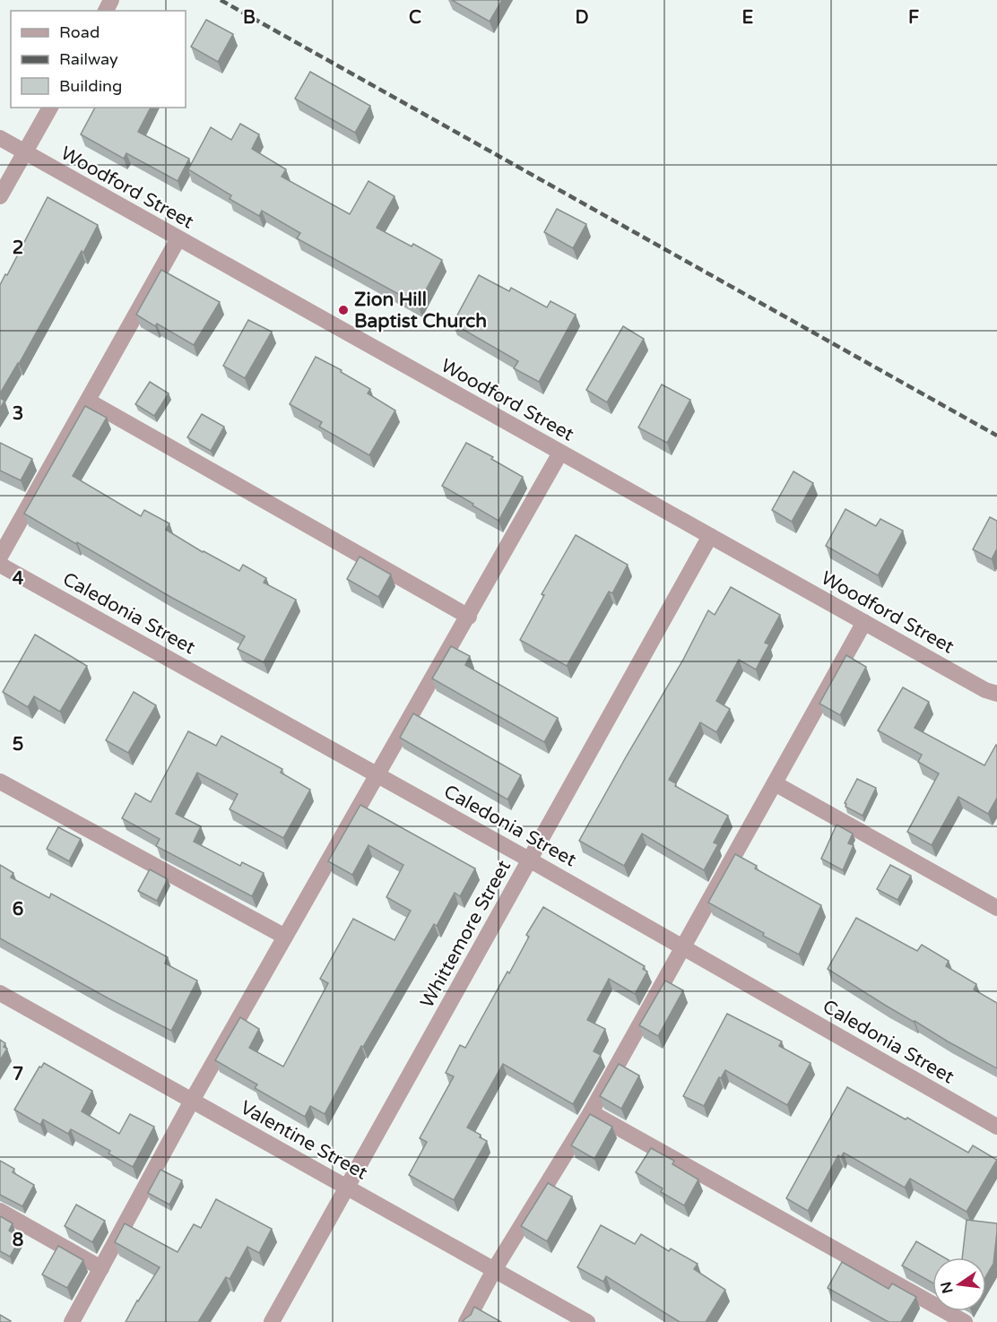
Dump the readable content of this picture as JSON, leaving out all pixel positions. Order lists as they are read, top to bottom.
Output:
{
  "streets": {
    "street": [
      "Woodford Street",
      "Caledonia Street",
      "Whittemore Street",
      "Valentine Street"
    ]
  },
  "crossings": [
    ["Woodford Street", "Whittemore Street"],
    ["Caledonia Street", "Whittemore Street"],
    ["Whittemore Street", "Valentine Street"]
  ],
  "places": ["Zion Hill Baptist Church"],
  "legend": ["Road", "Railway", "Building"],
  "north": "left",
  "grid": {
    "columns": [
      "B",
      "C",
      "D",
      "E",
      "F"
    ],
    "rows": [
      "2",
      "3",
      "4",
      "5",
      "6",
      "7",
      "8"
    ]
  }
}
